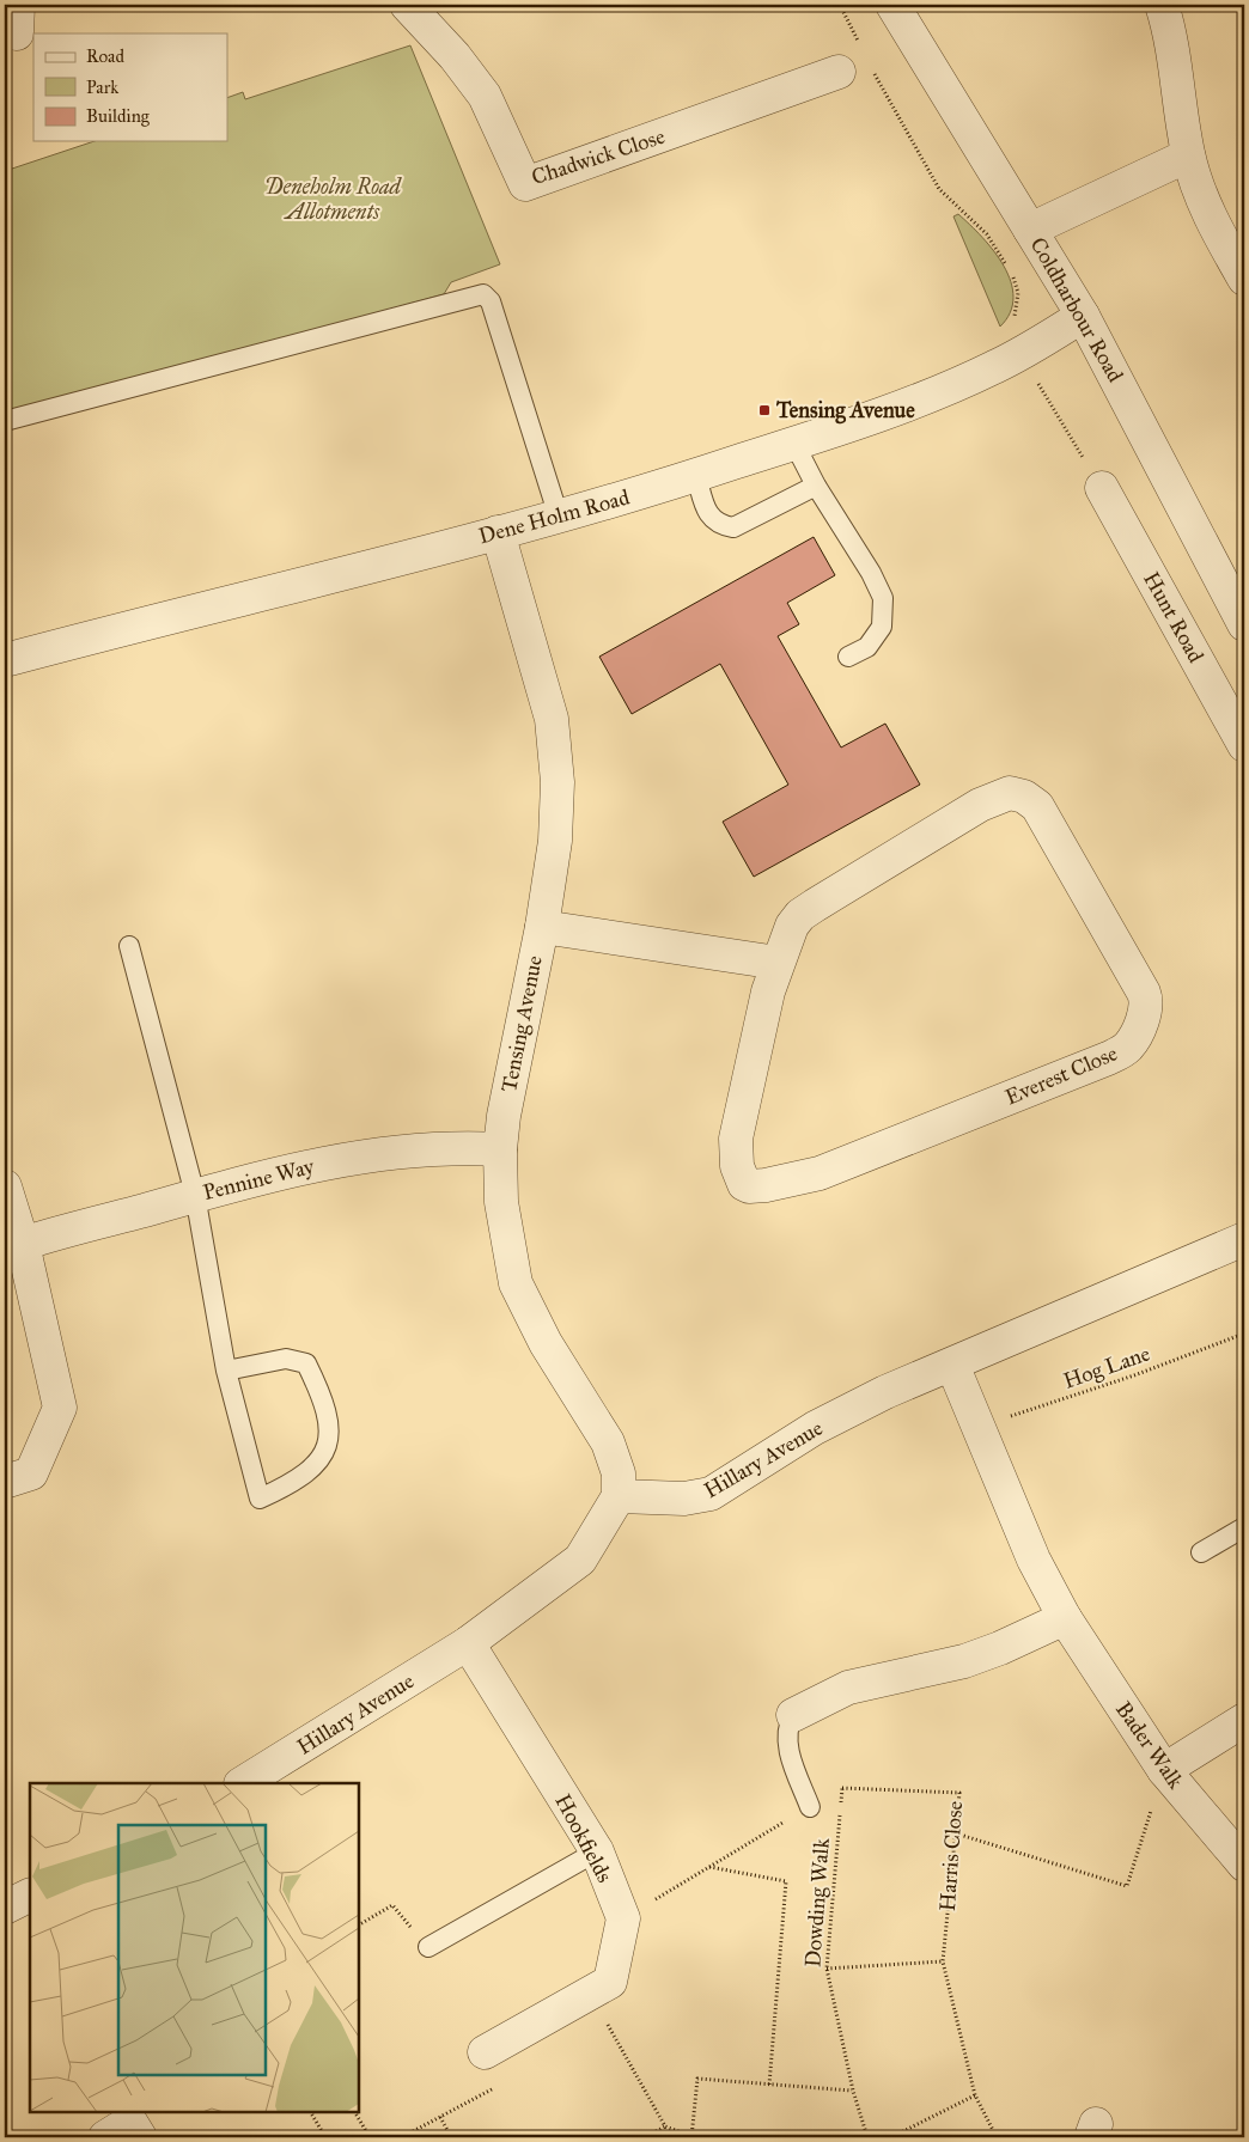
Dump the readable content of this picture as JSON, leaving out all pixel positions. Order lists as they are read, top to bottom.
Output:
{
  "streets": {
    "street": [
      "Chadwick Close",
      "Coldharbour Road",
      "Dene Holm Road",
      "Hunt Road",
      "Tensing Avenue",
      "Everest Close",
      "Pennine Way",
      "Hillary Avenue",
      "Bader Walk",
      "Hookfields"
    ],
    "path": ["Hog Lane", "Harris Close", "Dowding Walk"]
  },
  "crossings": [
    ["Coldharbour Road", "Dene Holm Road"],
    ["Dene Holm Road", "Tensing Avenue"],
    ["Tensing Avenue", "Pennine Way"],
    ["Tensing Avenue", "Hillary Avenue"],
    ["Hog Lane", "Bader Walk"],
    ["Hillary Avenue", "Bader Walk"],
    ["Hillary Avenue", "Hookfields"],
    ["Harris Close", "Dowding Walk"]
  ],
  "parks": ["Deneholm Road Allotments"],
  "places": {
    "transit": ["Tensing Avenue"]
  },
  "legend": ["Road", "Park", "Building"]
}
